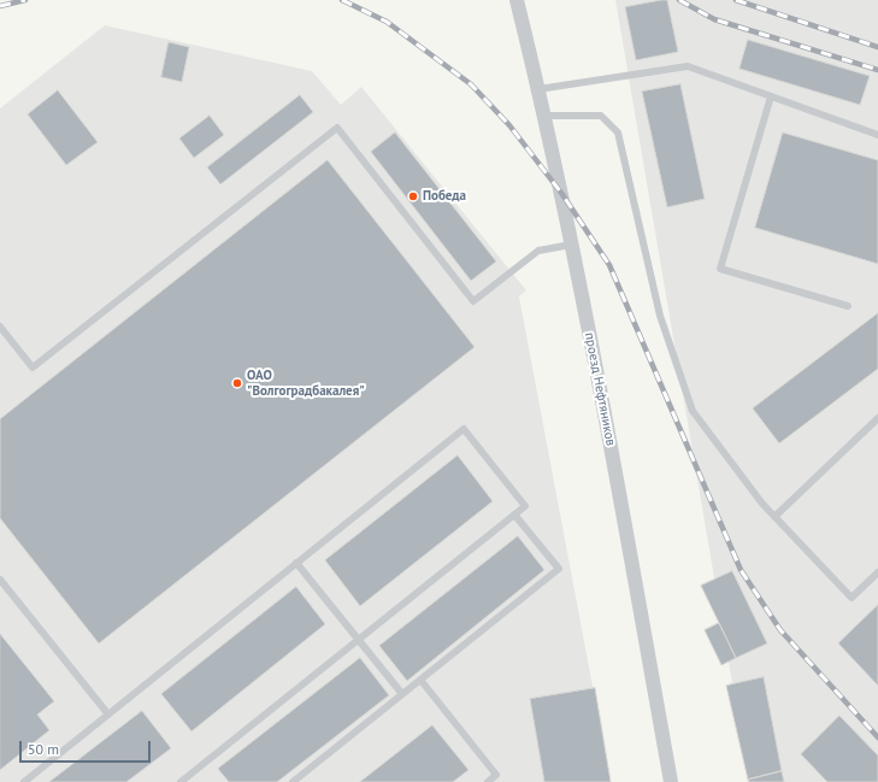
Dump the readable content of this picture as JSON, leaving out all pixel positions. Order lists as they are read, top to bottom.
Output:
{
  "streets": {
    "street": ["проезд Нефтяников"]
  },
  "places": ["Победа", "ОАО \"Волгоградбакалея\""],
  "scale_bar": "50 m"
}
